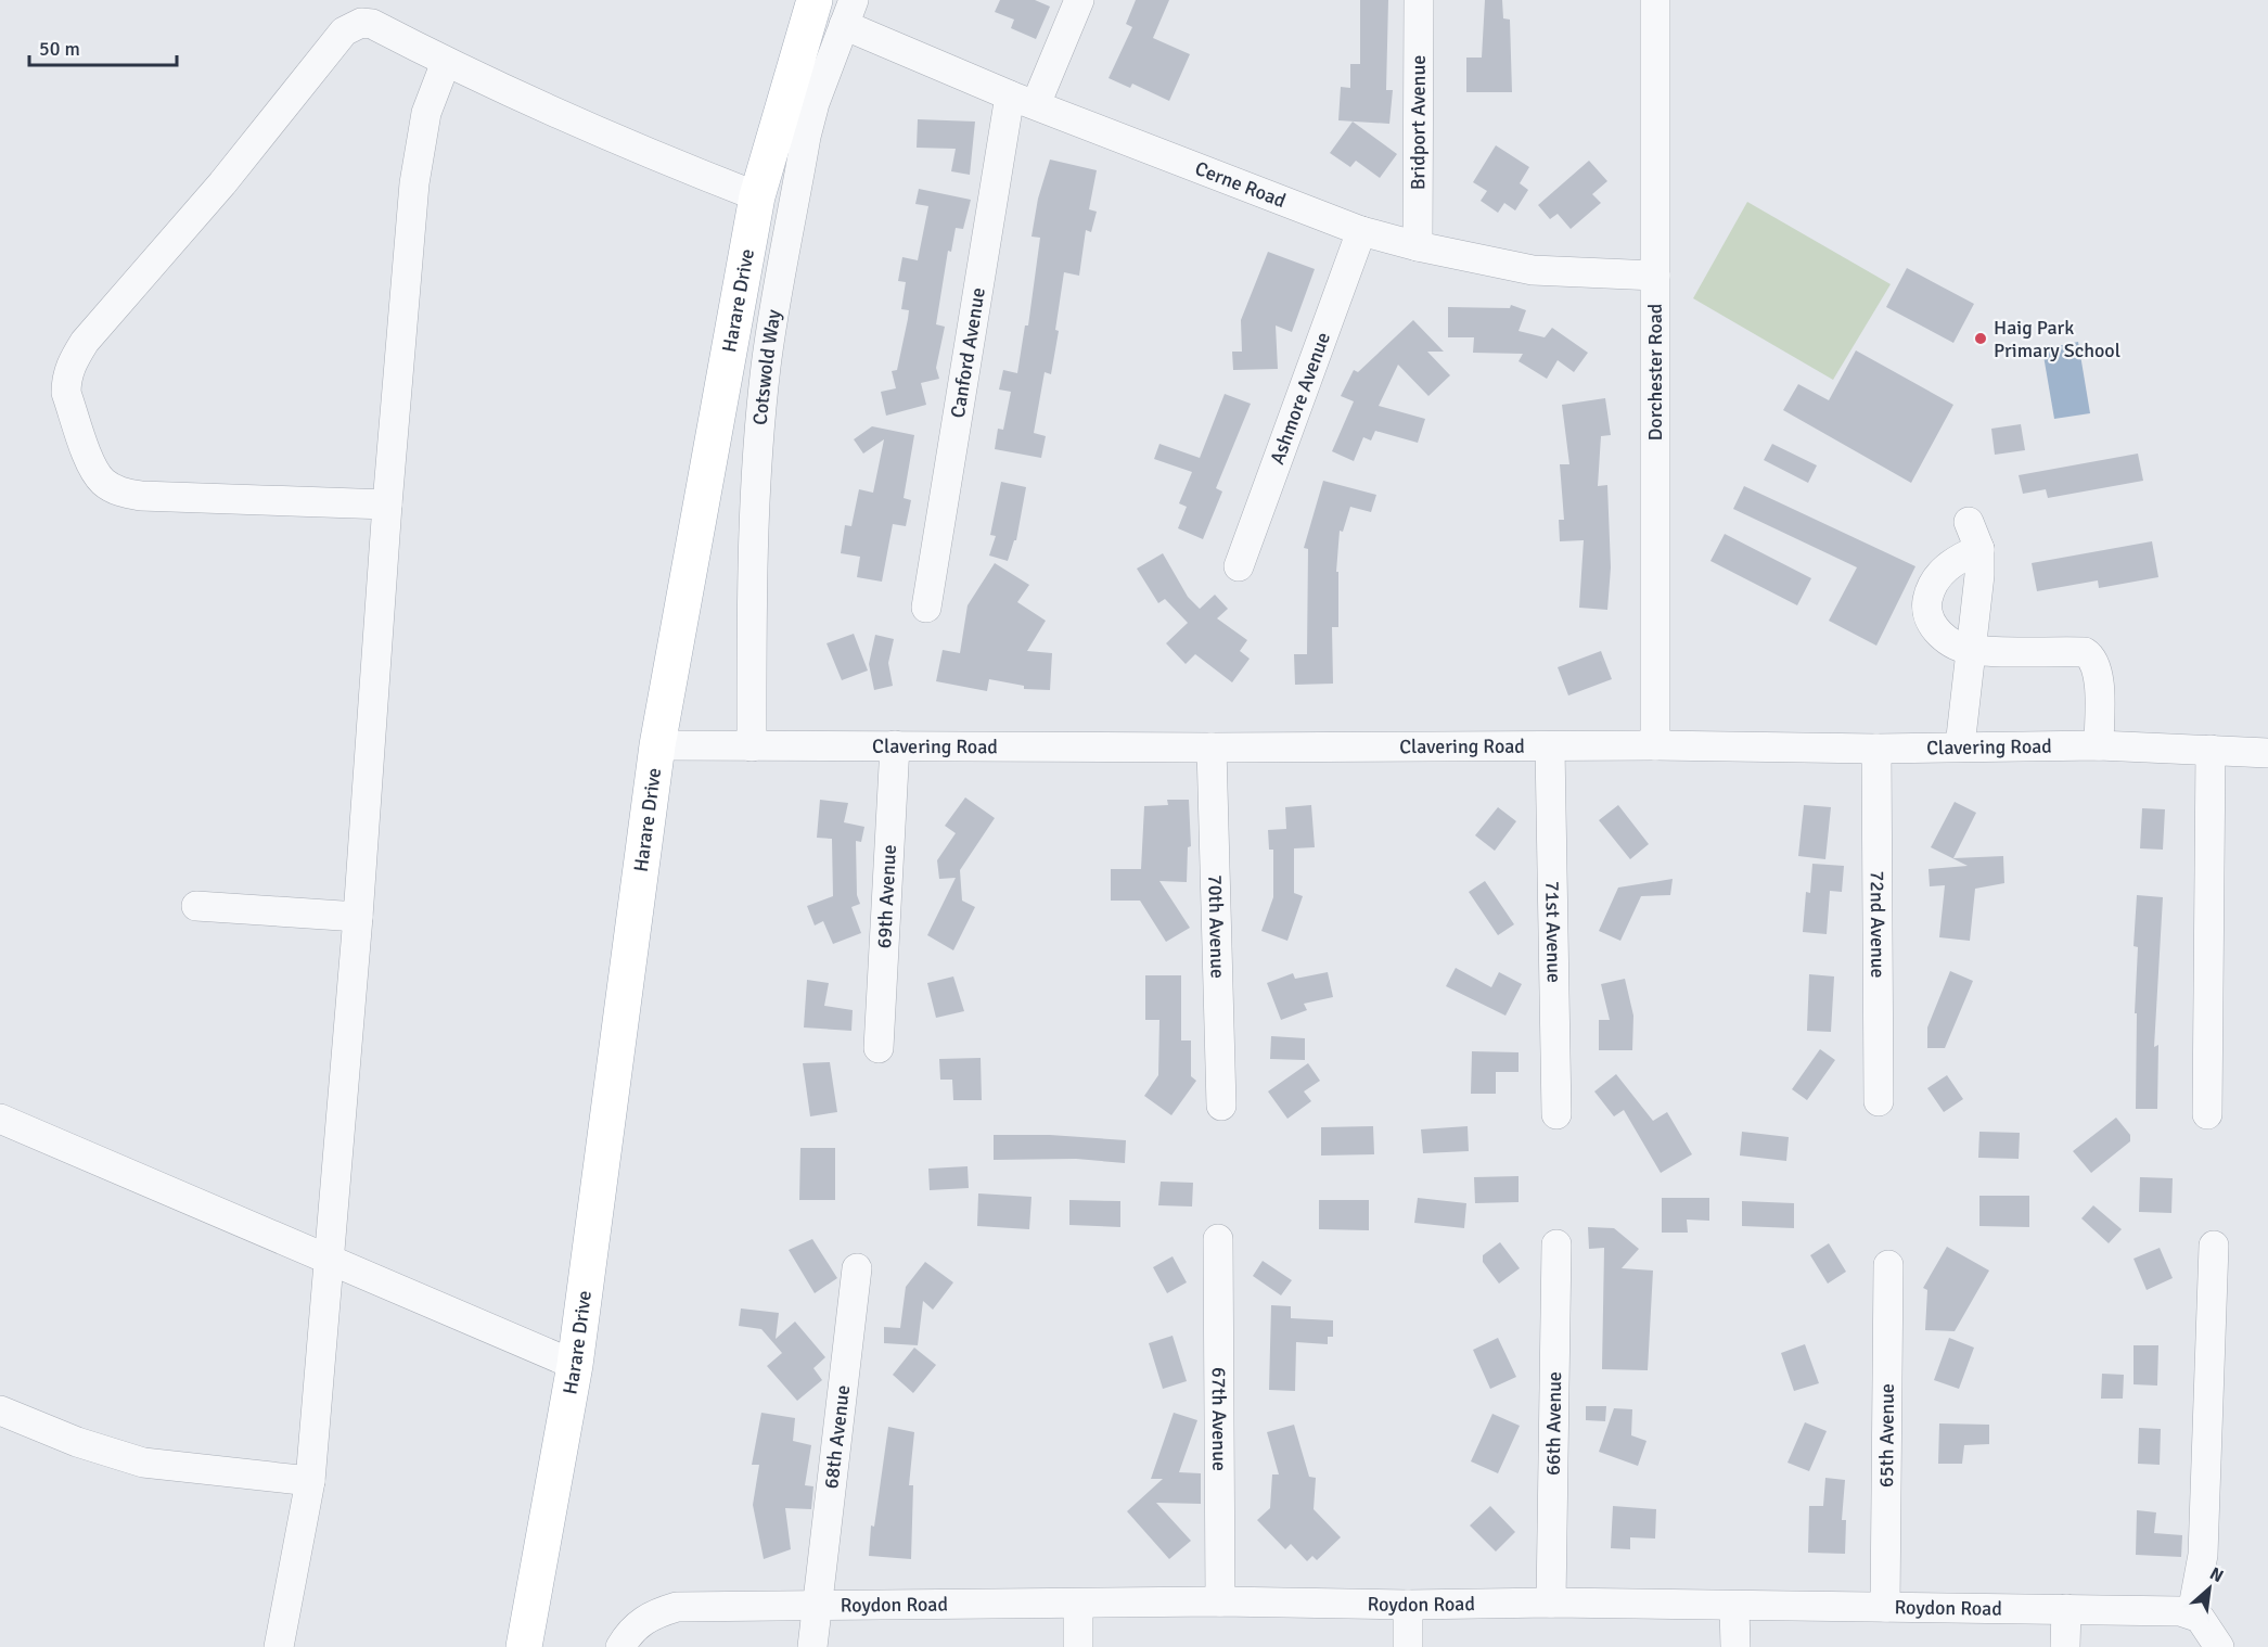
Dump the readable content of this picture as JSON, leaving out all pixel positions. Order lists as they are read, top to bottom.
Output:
{
  "streets": {
    "main road": ["Harare Drive"],
    "street": [
      "Bridport Avenue",
      "Cerne Road",
      "Canford Avenue",
      "Cotswold Way",
      "Dorchester Road",
      "Ashmore Avenue",
      "Clavering Road",
      "69th Avenue",
      "72nd Avenue",
      "70th Avenue",
      "71st Avenue",
      "67th Avenue",
      "66th Avenue",
      "65th Avenue",
      "68th Avenue",
      "Roydon Road"
    ]
  },
  "crossings": [
    ["Bridport Avenue", "Cerne Road"],
    ["Cerne Road", "Canford Avenue"],
    ["Cerne Road", "Cotswold Way"],
    ["Cerne Road", "Dorchester Road"],
    ["Cerne Road", "Ashmore Avenue"],
    ["Harare Drive", "Clavering Road"],
    ["Cotswold Way", "Clavering Road"],
    ["Dorchester Road", "Clavering Road"],
    ["Clavering Road", "69th Avenue"],
    ["Clavering Road", "72nd Avenue"],
    ["Clavering Road", "70th Avenue"],
    ["Clavering Road", "71st Avenue"],
    ["67th Avenue", "Roydon Road"],
    ["66th Avenue", "Roydon Road"],
    ["65th Avenue", "Roydon Road"],
    ["68th Avenue", "Roydon Road"]
  ],
  "places": ["Haig Park Primary School"],
  "scale_bar": "50 m",
  "north": "top right"
}
